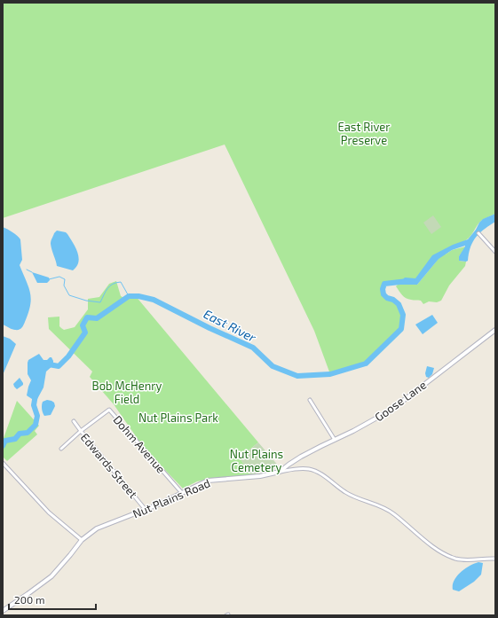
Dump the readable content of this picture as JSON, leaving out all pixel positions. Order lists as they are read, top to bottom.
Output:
{
  "streets": {
    "street": [
      "Goose Lane",
      "Dohm Avenue",
      "Edwards Street",
      "Nut Plains Road"
    ]
  },
  "crossings": [
    ["Goose Lane", "Nut Plains Road"],
    ["Dohm Avenue", "Edwards Street"],
    ["Dohm Avenue", "Nut Plains Road"],
    ["Edwards Street", "Nut Plains Road"]
  ],
  "water": ["East River"],
  "parks": [
    "East River Preserve",
    "Bob McHenry Field",
    "Nut Plains Park",
    "Nut Plains Cemetery"
  ],
  "scale_bar": "200 m"
}
